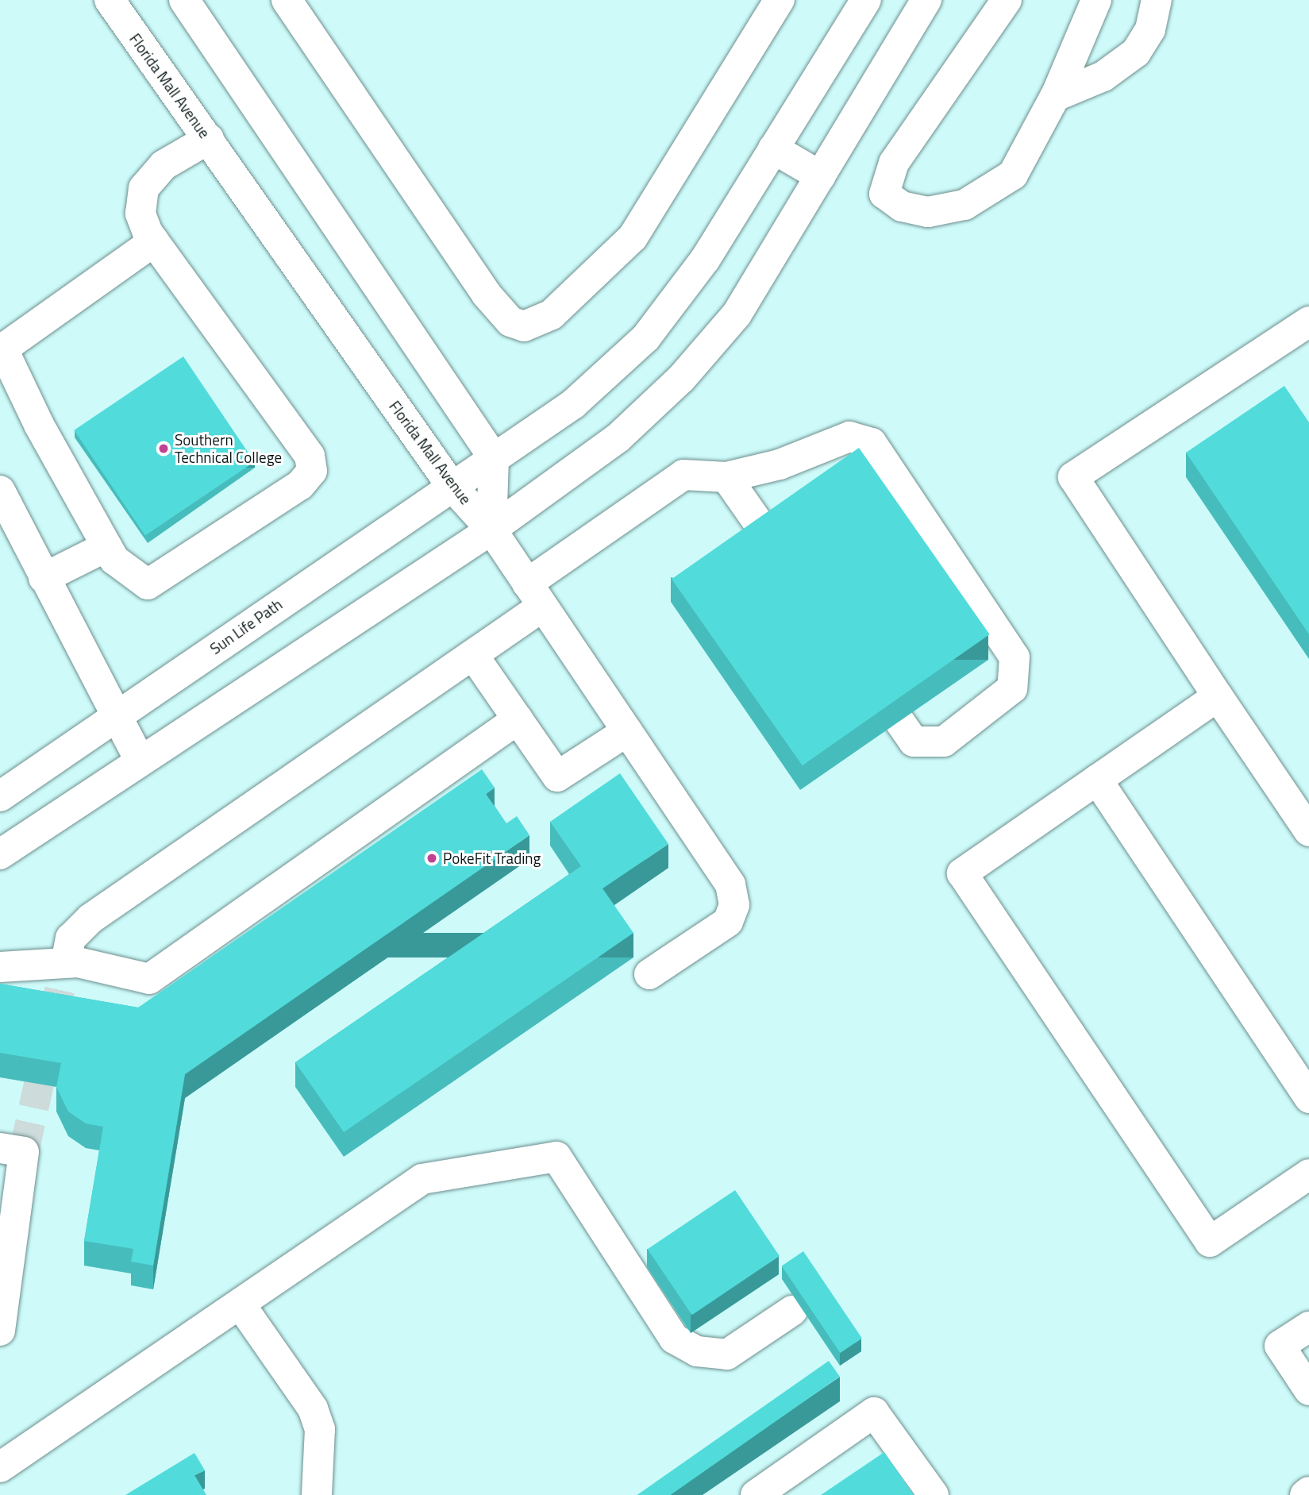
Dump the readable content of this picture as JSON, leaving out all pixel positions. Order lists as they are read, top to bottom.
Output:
{
  "streets": {
    "street": ["Florida Mall Avenue", "Sun Life Path"]
  },
  "crossings": [
    ["Florida Mall Avenue", "Sun Life Path"]
  ],
  "places": ["Southern Technical College", "PokeFit Trading"]
}
